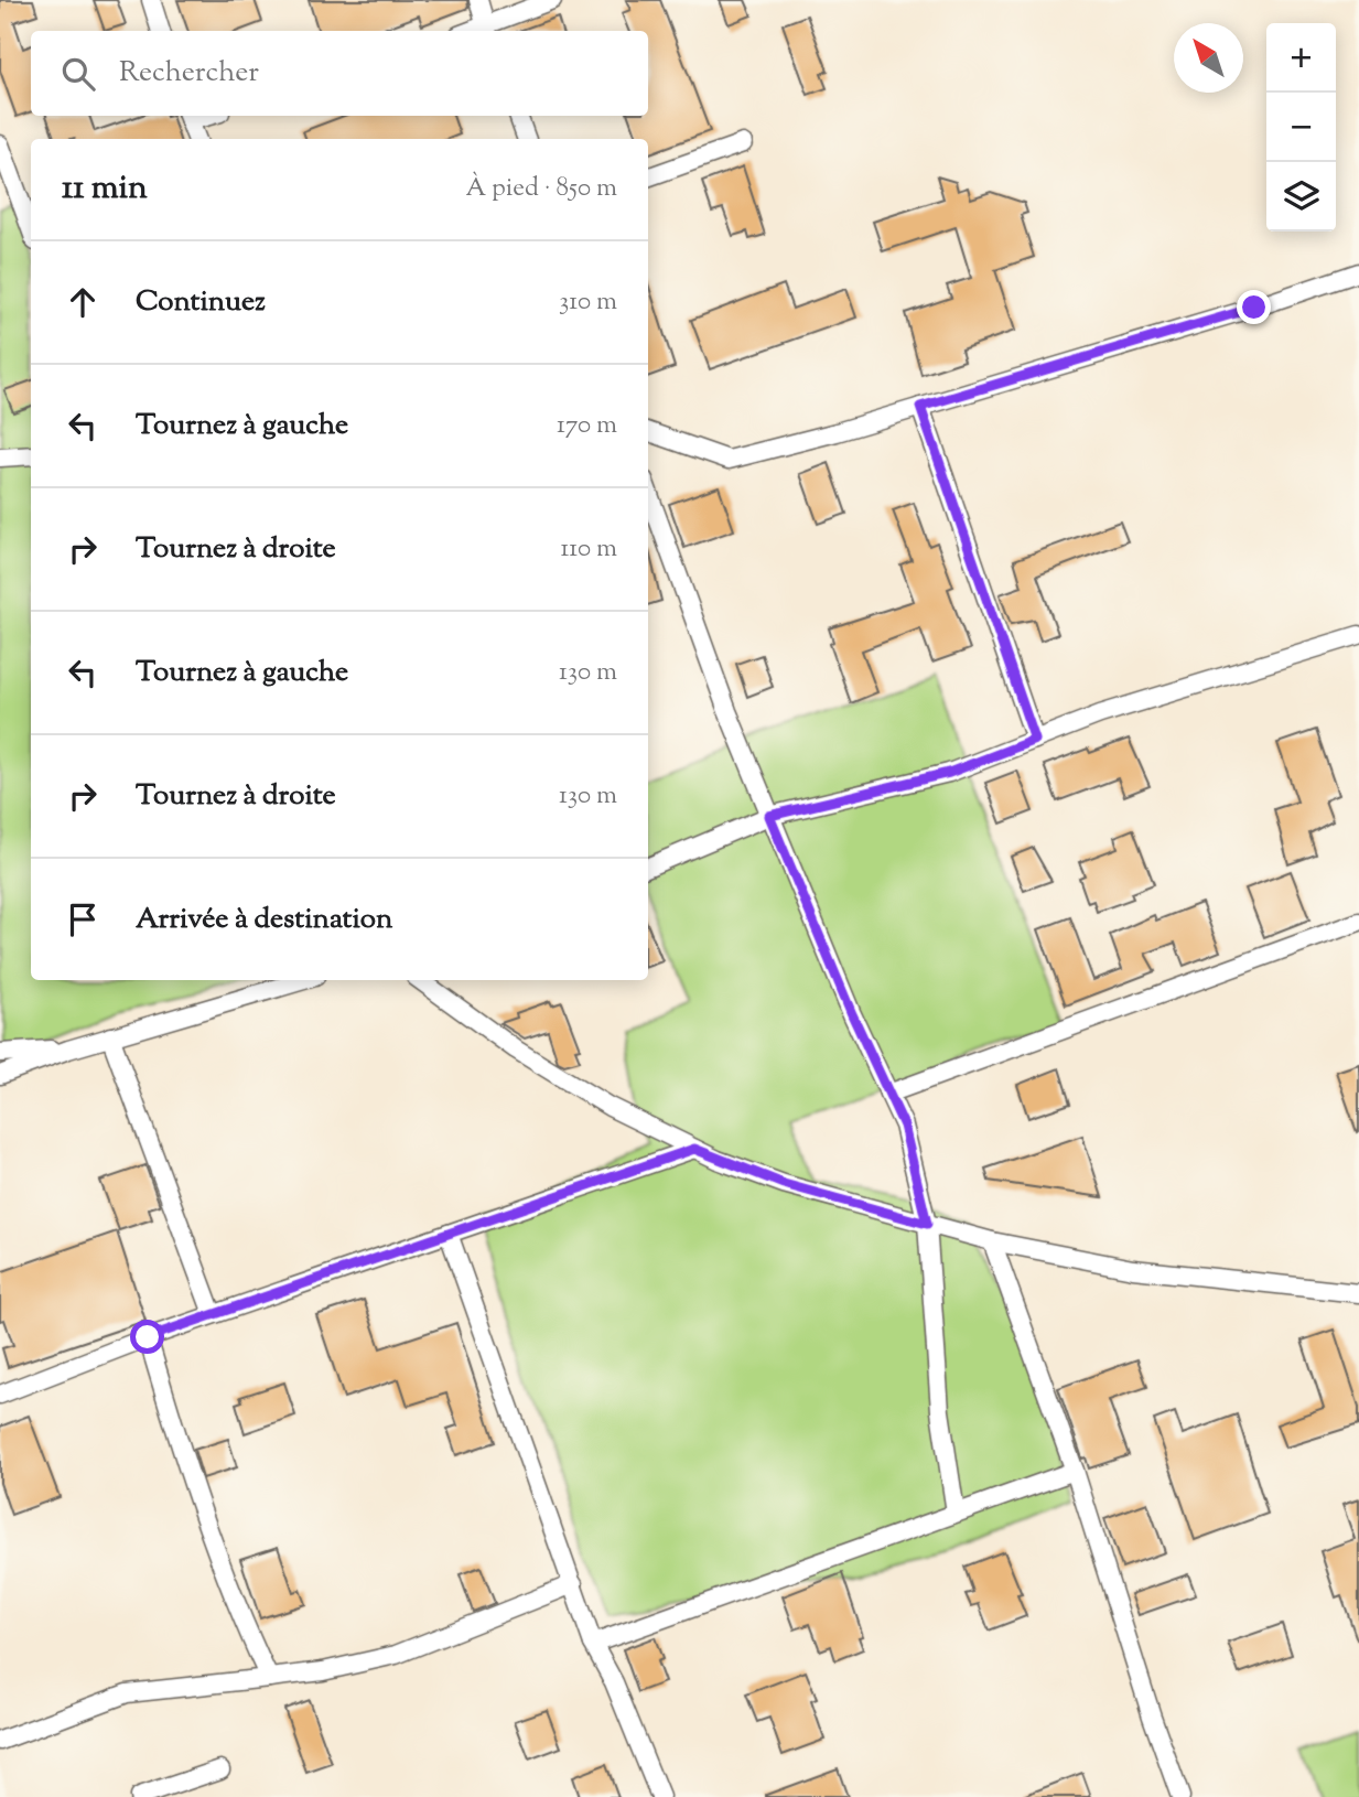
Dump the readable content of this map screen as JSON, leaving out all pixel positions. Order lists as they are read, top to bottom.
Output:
{
  "north": "top left",
  "page": {
    "map_buttons": ["+", "−"],
    "search": "Rechercher",
    "heading": ["11 min", "À pied · 850 m"],
    "list": [
      ["Continuez", "310 m"],
      ["Tournez à gauche", "170 m"],
      ["Tournez à droite", "110 m"],
      ["Tournez à gauche", "130 m"],
      ["Tournez à droite", "130 m"],
      "Arrivée à destination"
    ]
  }
}
